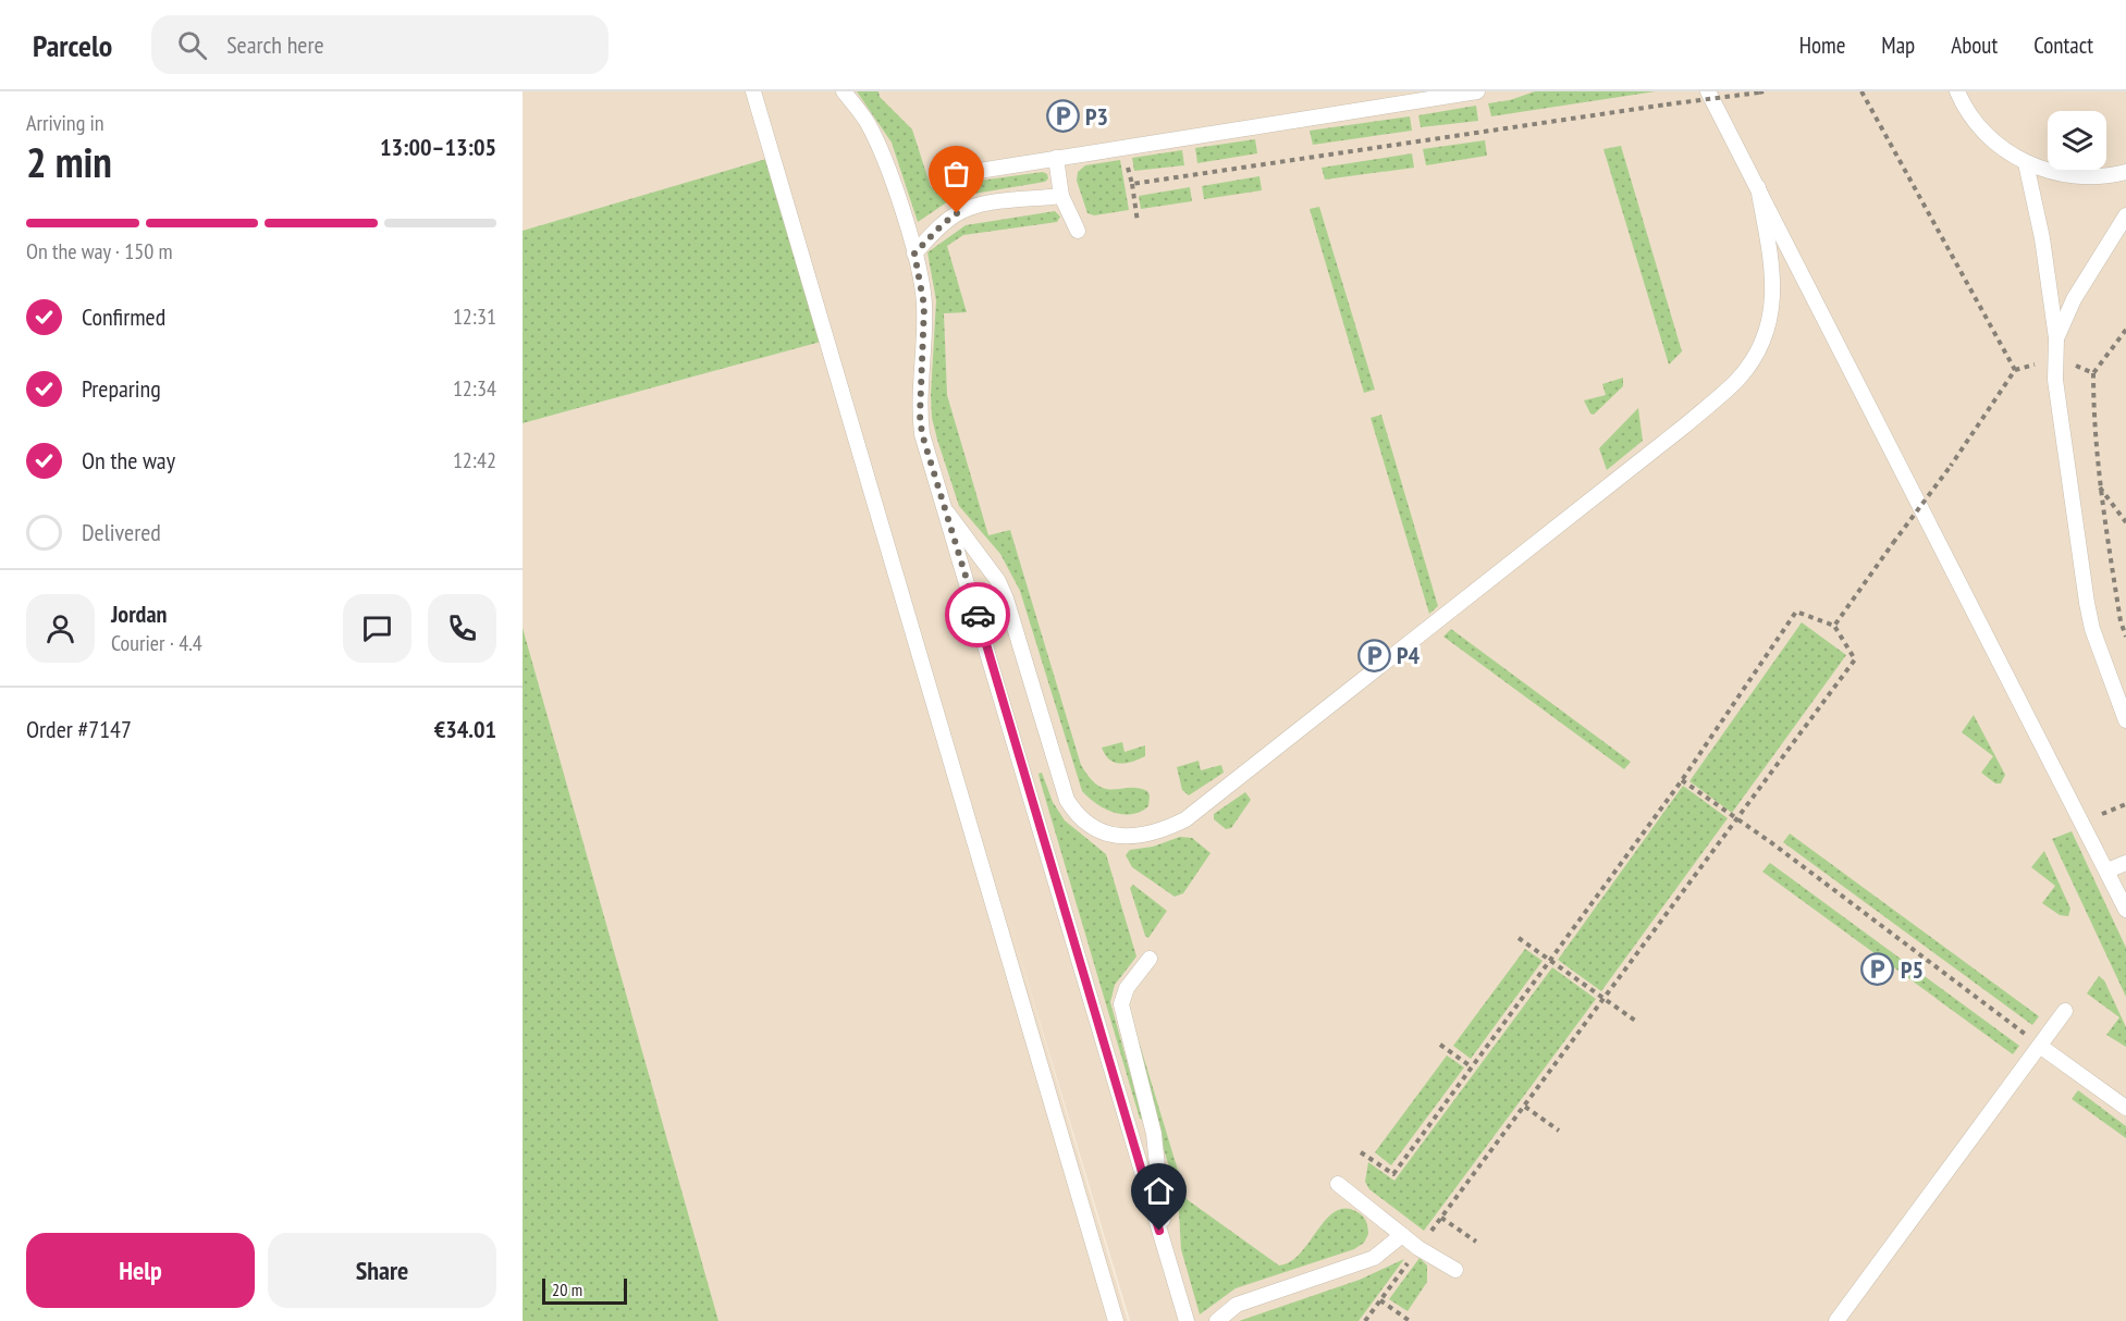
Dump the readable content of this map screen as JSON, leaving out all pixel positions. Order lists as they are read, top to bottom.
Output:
{
  "places": {
    "parking": ["P3", "P4", "P5"]
  },
  "scale_bar": "20 m",
  "page": {
    "header": "Parcelo",
    "search": "Search here",
    "nav": [
      "Home",
      "Map",
      "About",
      "Contact"
    ],
    "heading": ["2 min", "Arriving in", "13:00–13:05"],
    "panel": [
      "Jordan",
      "Courier · 4.4",
      "Order #7147",
      "€34.01"
    ],
    "bar": "On the way · 150 m",
    "list": [
      ["Confirmed", "12:31"],
      ["Preparing", "12:34"],
      ["On the way", "12:42"],
      "Delivered"
    ],
    "buttons": ["Help", "Share"],
    "scale": "20 m"
  }
}
